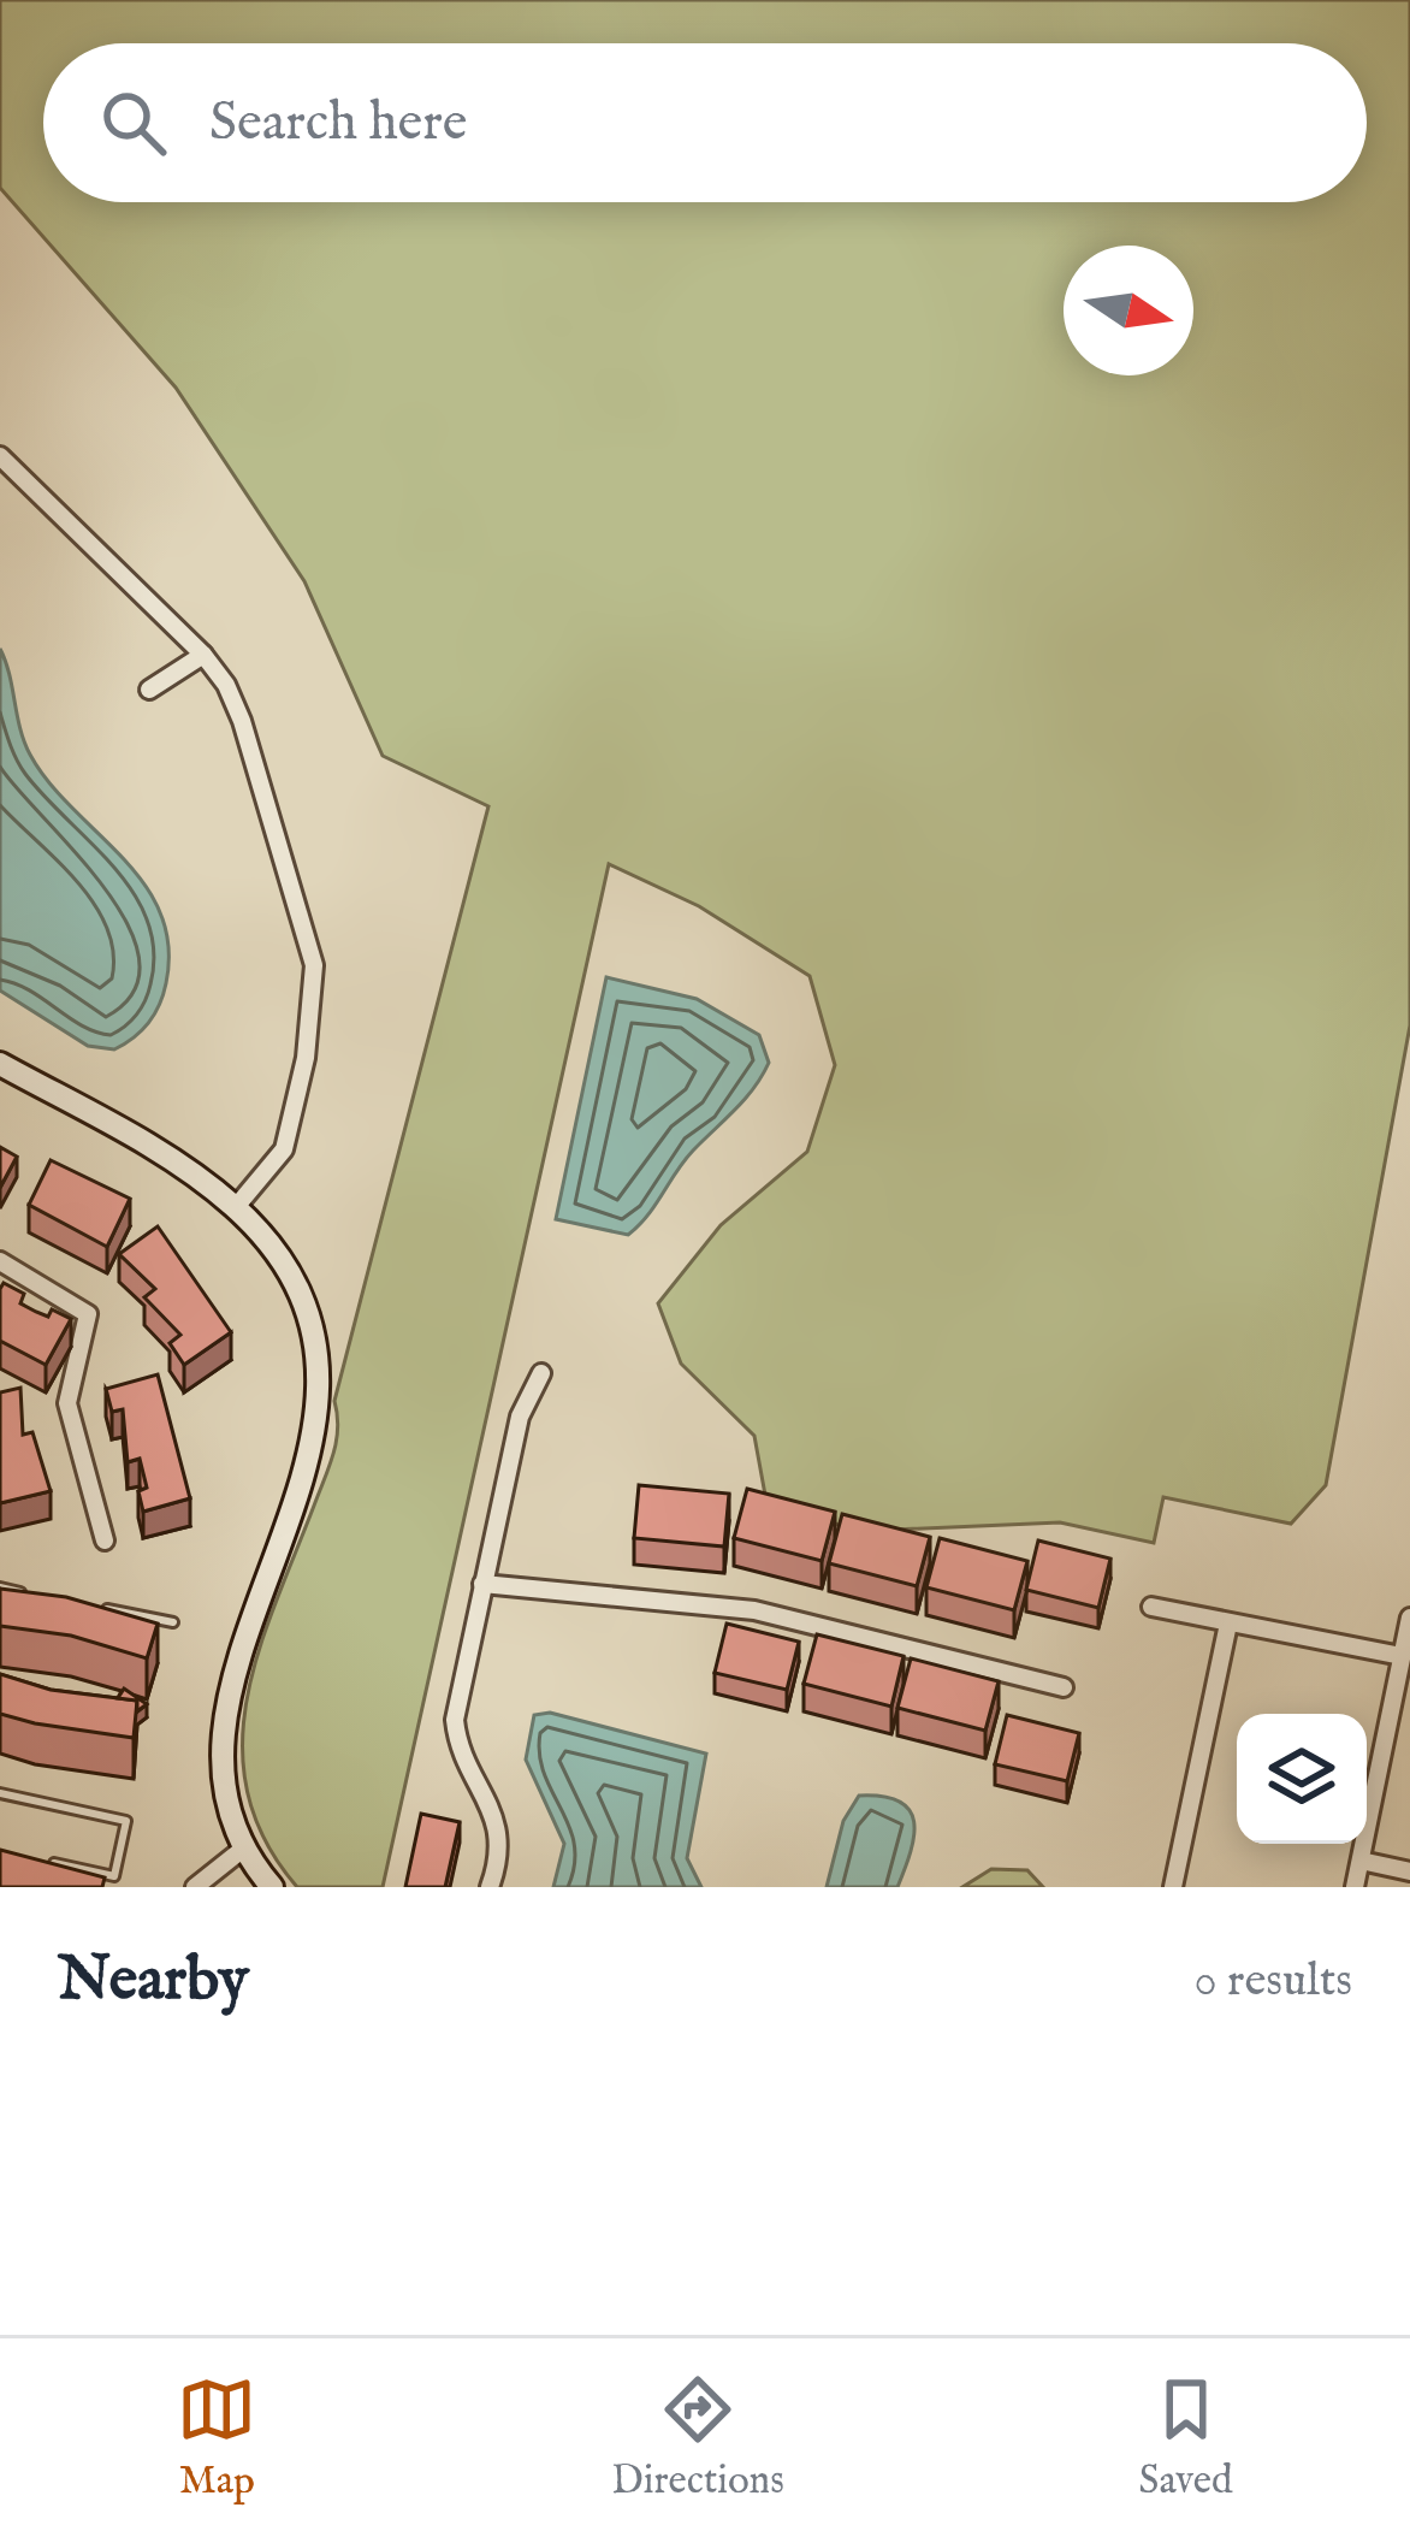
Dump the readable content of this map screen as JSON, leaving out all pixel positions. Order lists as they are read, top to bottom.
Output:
{
  "north": "right",
  "page": {
    "search": "Search here",
    "heading": ["Nearby", "0 results"],
    "nav": ["Map", "Directions", "Saved"]
  }
}
